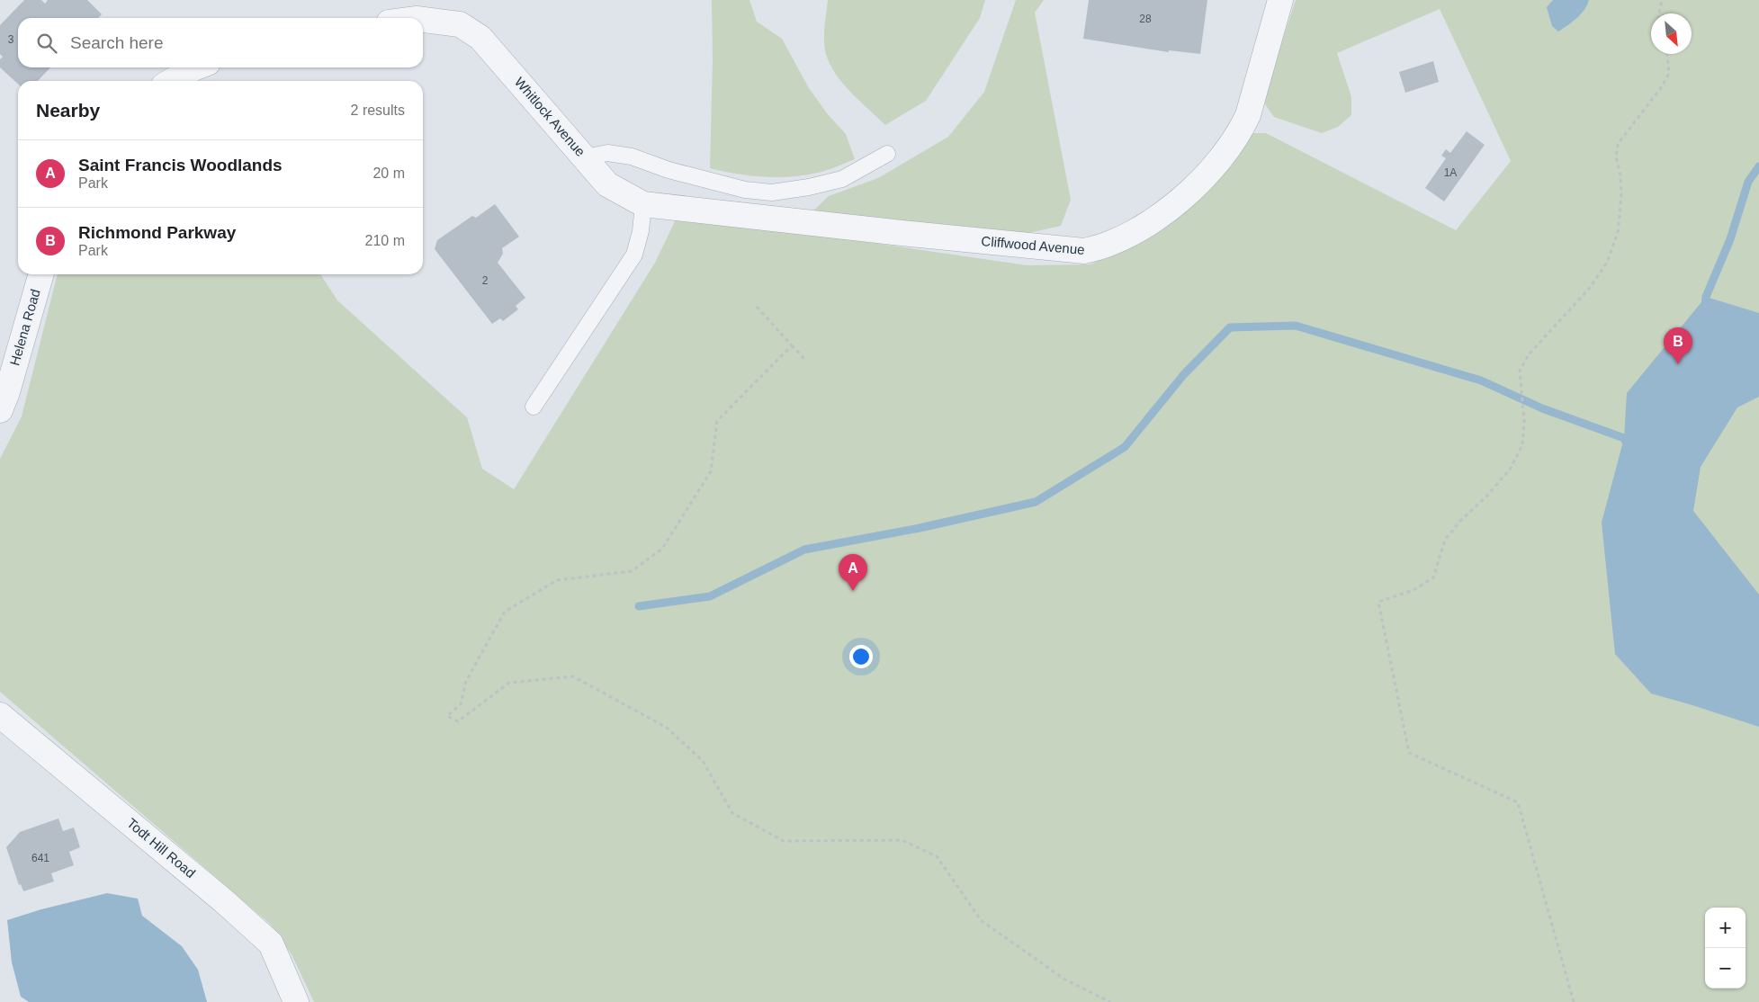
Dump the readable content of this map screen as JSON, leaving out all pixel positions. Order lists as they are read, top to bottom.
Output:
{
  "streets": {
    "street": [
      "Whitlock Avenue",
      "Cliffwood Avenue",
      "Helena Road",
      "Todt Hill Road"
    ]
  },
  "crossings": [
    ["Whitlock Avenue", "Cliffwood Avenue"]
  ],
  "house_numbers": [
    "28",
    "3",
    "1A",
    "2",
    "641"
  ],
  "north": "bottom right",
  "page": {
    "search": "Search here",
    "heading": ["Nearby", "2 results"],
    "list": [
      {
        "mark": "A",
        "name": "Saint Francis Woodlands",
        "note": "Park",
        "value": "20 m"
      },
      {
        "mark": "B",
        "name": "Richmond Parkway",
        "note": "Park",
        "value": "210 m"
      }
    ],
    "pins": ["B", "A"],
    "map_buttons": ["+", "−"]
  }
}
